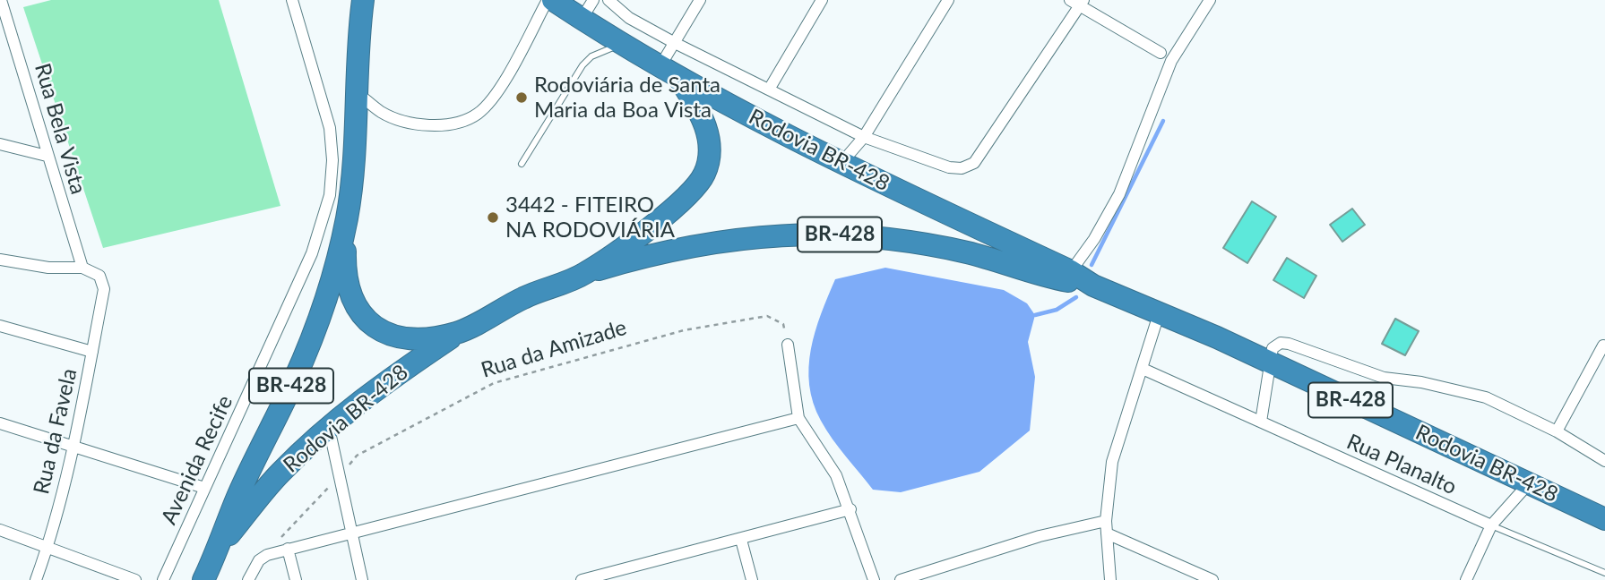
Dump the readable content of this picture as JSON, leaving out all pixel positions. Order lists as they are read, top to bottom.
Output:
{
  "streets": {
    "highway": ["Rodovia BR-428", "BR-428"],
    "street": [
      "Rua Bela Vista",
      "Rua da Favela",
      "Avenida Recife",
      "Rua Planalto"
    ],
    "path": ["Rua da Amizade"]
  },
  "crossings": [
    ["Rua Bela Vista", "Rua da Favela"],
    ["Rodovia BR-428", "BR-428"]
  ],
  "places": ["Rodoviária de Santa Maria da Boa Vista", "3442 - FITEIRO NA RODOVIÁRIA"]
}
